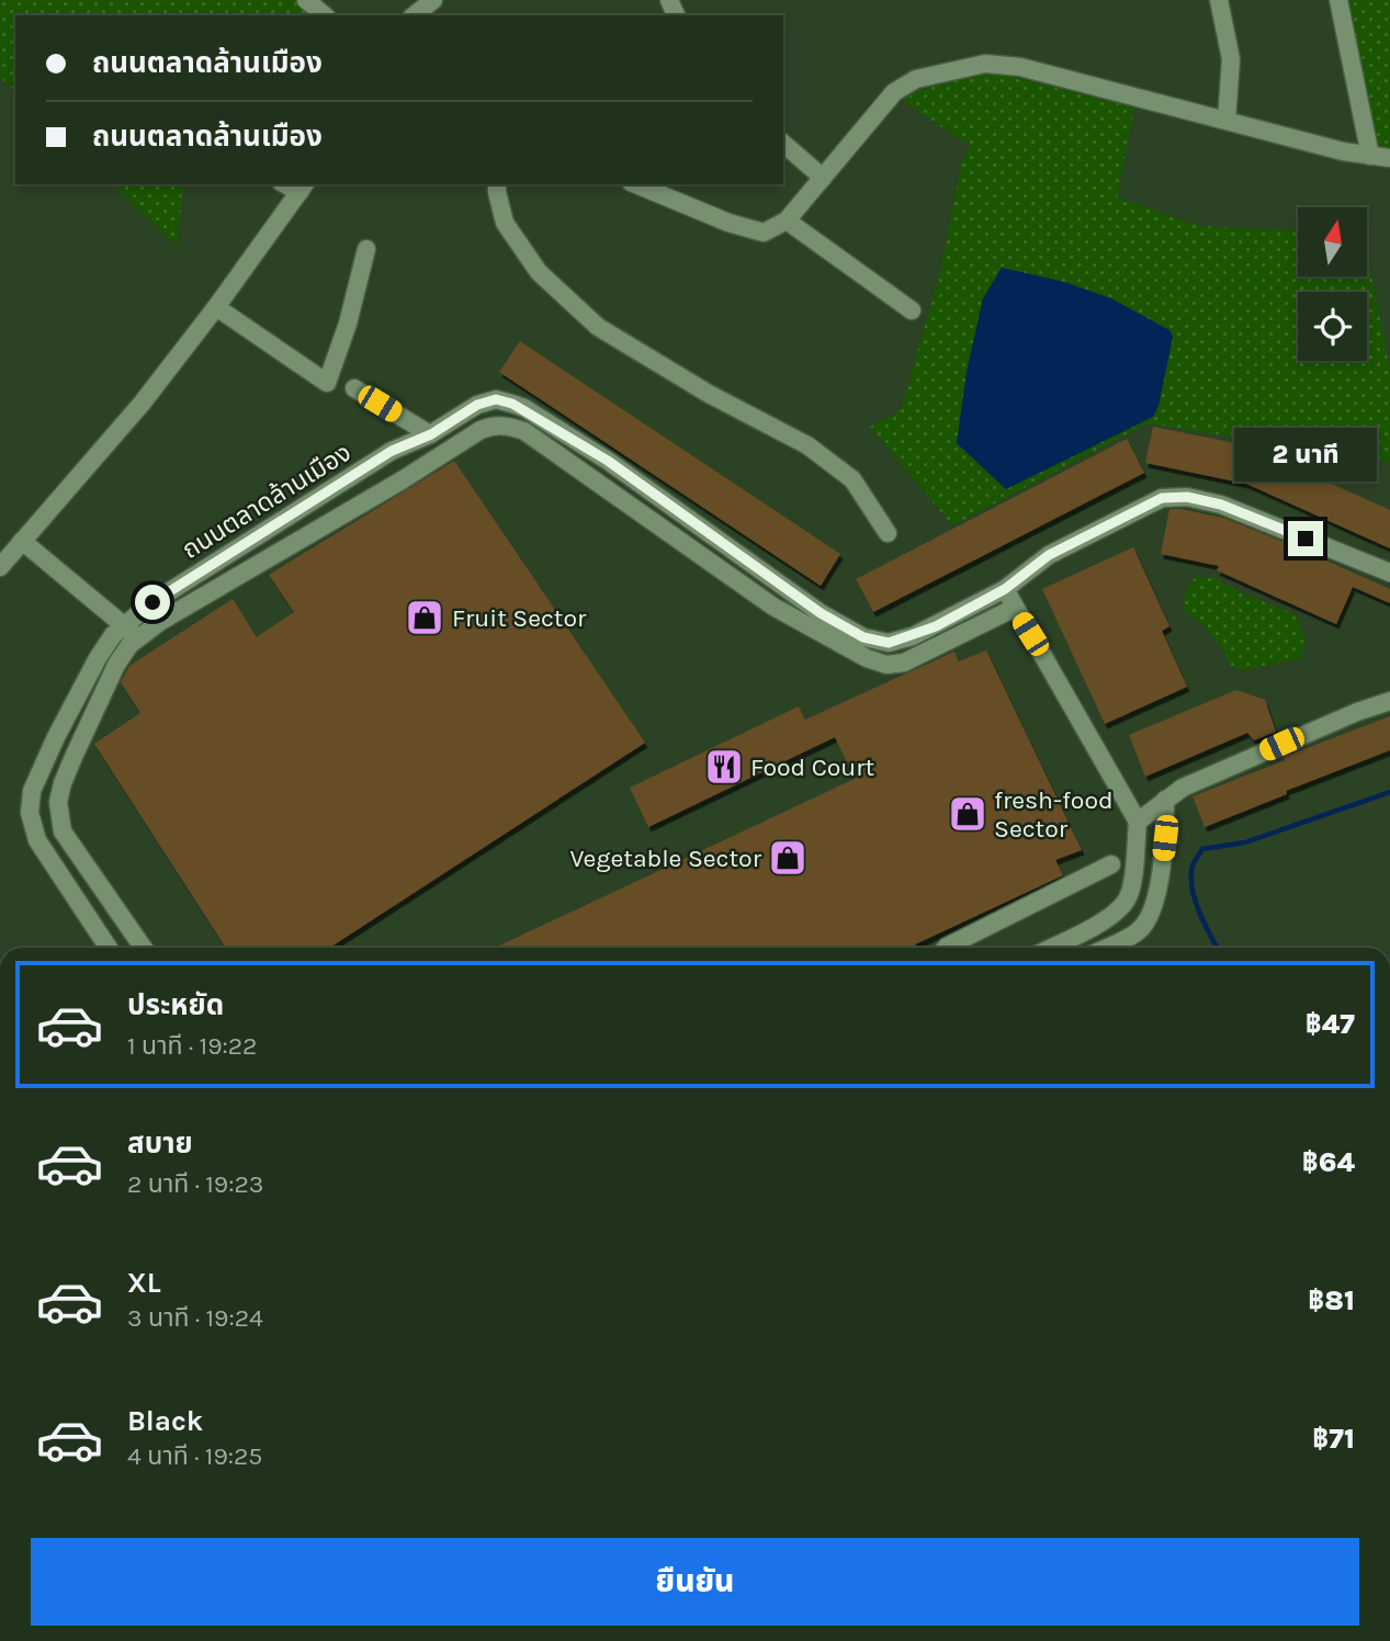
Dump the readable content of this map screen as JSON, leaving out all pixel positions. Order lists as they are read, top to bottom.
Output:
{
  "streets": {
    "street": ["ถนนตลาดล้านเมือง"]
  },
  "places": {
    "shop": ["Fruit Sector", "fresh-food Sector", "Vegetable Sector"],
    "restaurant": ["Food Court"]
  },
  "north": "top",
  "page": {
    "banner": ["ถนนตลาดล้านเมือง", "ถนนตลาดล้านเมือง"],
    "bubble": "2 นาที",
    "list": [
      {
        "name": "ประหยัด",
        "note": "1 นาที · 19:22",
        "value": "฿47"
      },
      {
        "name": "สบาย",
        "note": "2 นาที · 19:23",
        "value": "฿64"
      },
      {
        "name": "XL",
        "note": "3 นาที · 19:24",
        "value": "฿81"
      },
      {
        "name": "Black",
        "note": "4 นาที · 19:25",
        "value": "฿71"
      }
    ],
    "buttons": "ยืนยัน"
  }
}
